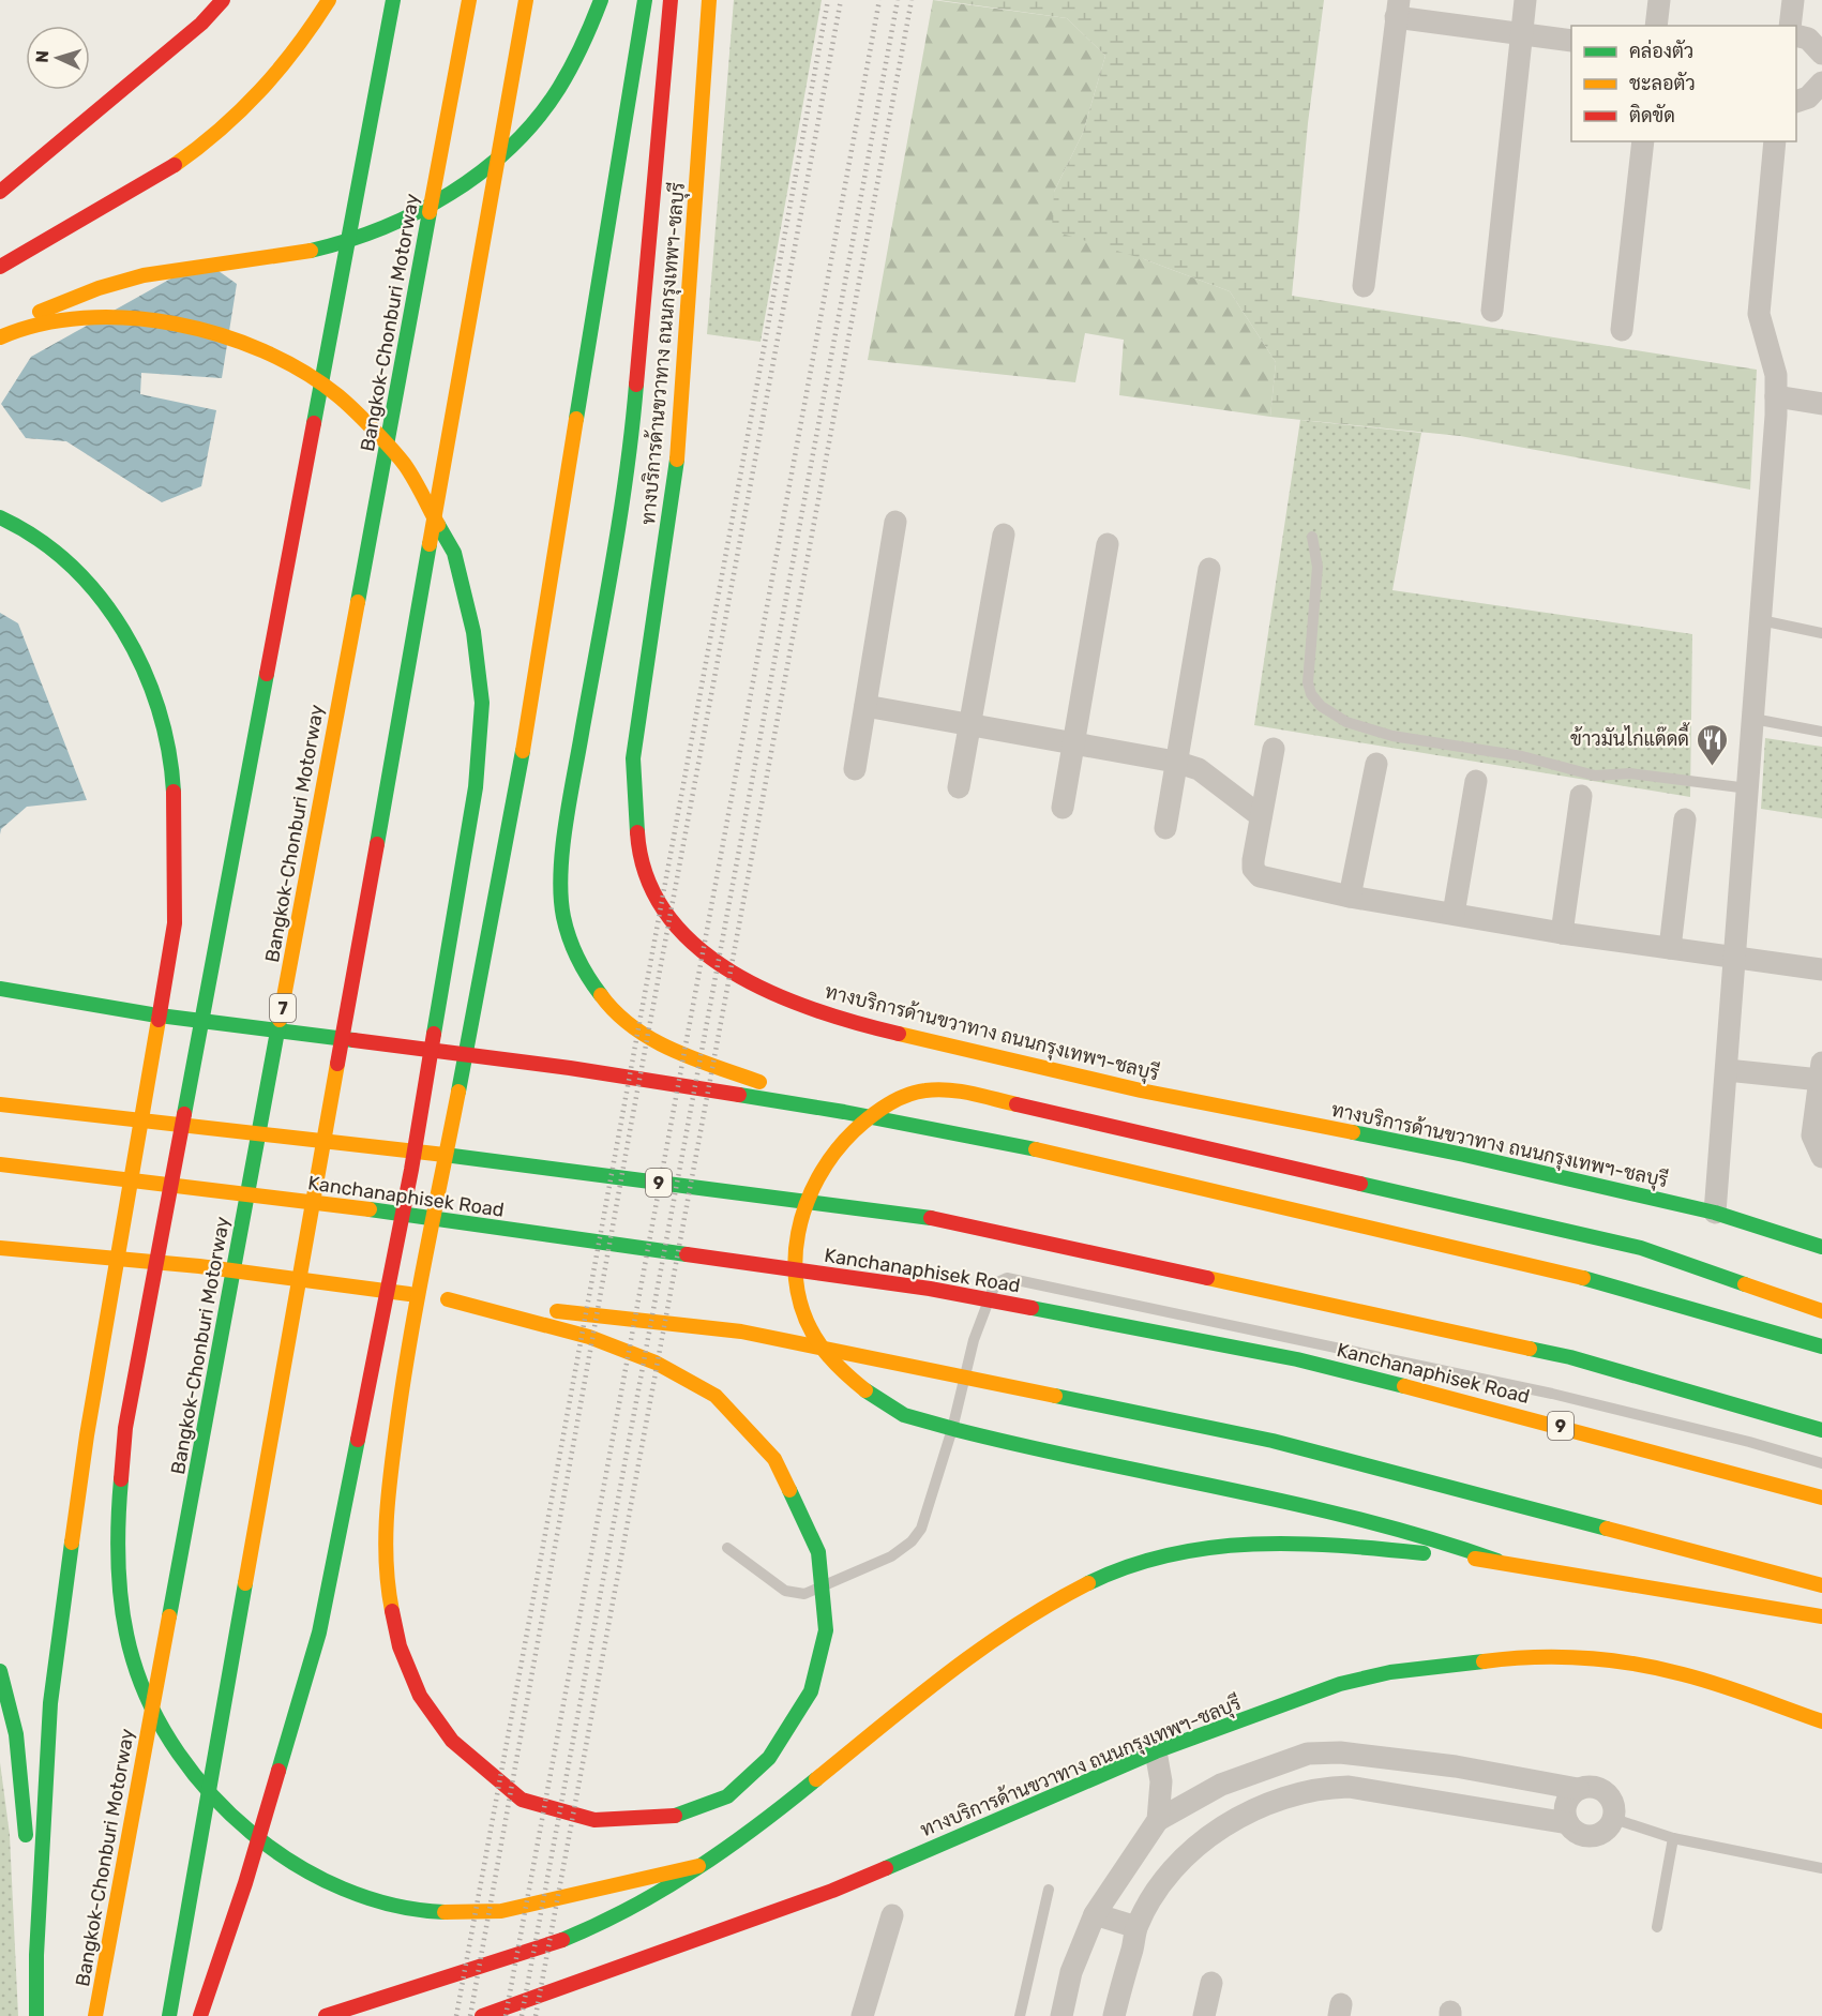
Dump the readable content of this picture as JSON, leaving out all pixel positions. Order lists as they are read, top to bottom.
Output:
{
  "streets": {
    "main road": [
      "Bangkok-Chonburi Motorway",
      "ทางบริการด้านขวาทาง ถนนกรุงเทพฯ-ชลบุรี",
      "7",
      "9",
      "Kanchanaphisek Road"
    ]
  },
  "places": {
    "restaurant": ["ข้าวมันไก่แด๊ดดี้"]
  },
  "legend": ["คล่องตัว", "ชะลอตัว", "ติดขัด"],
  "north": "left"
}
